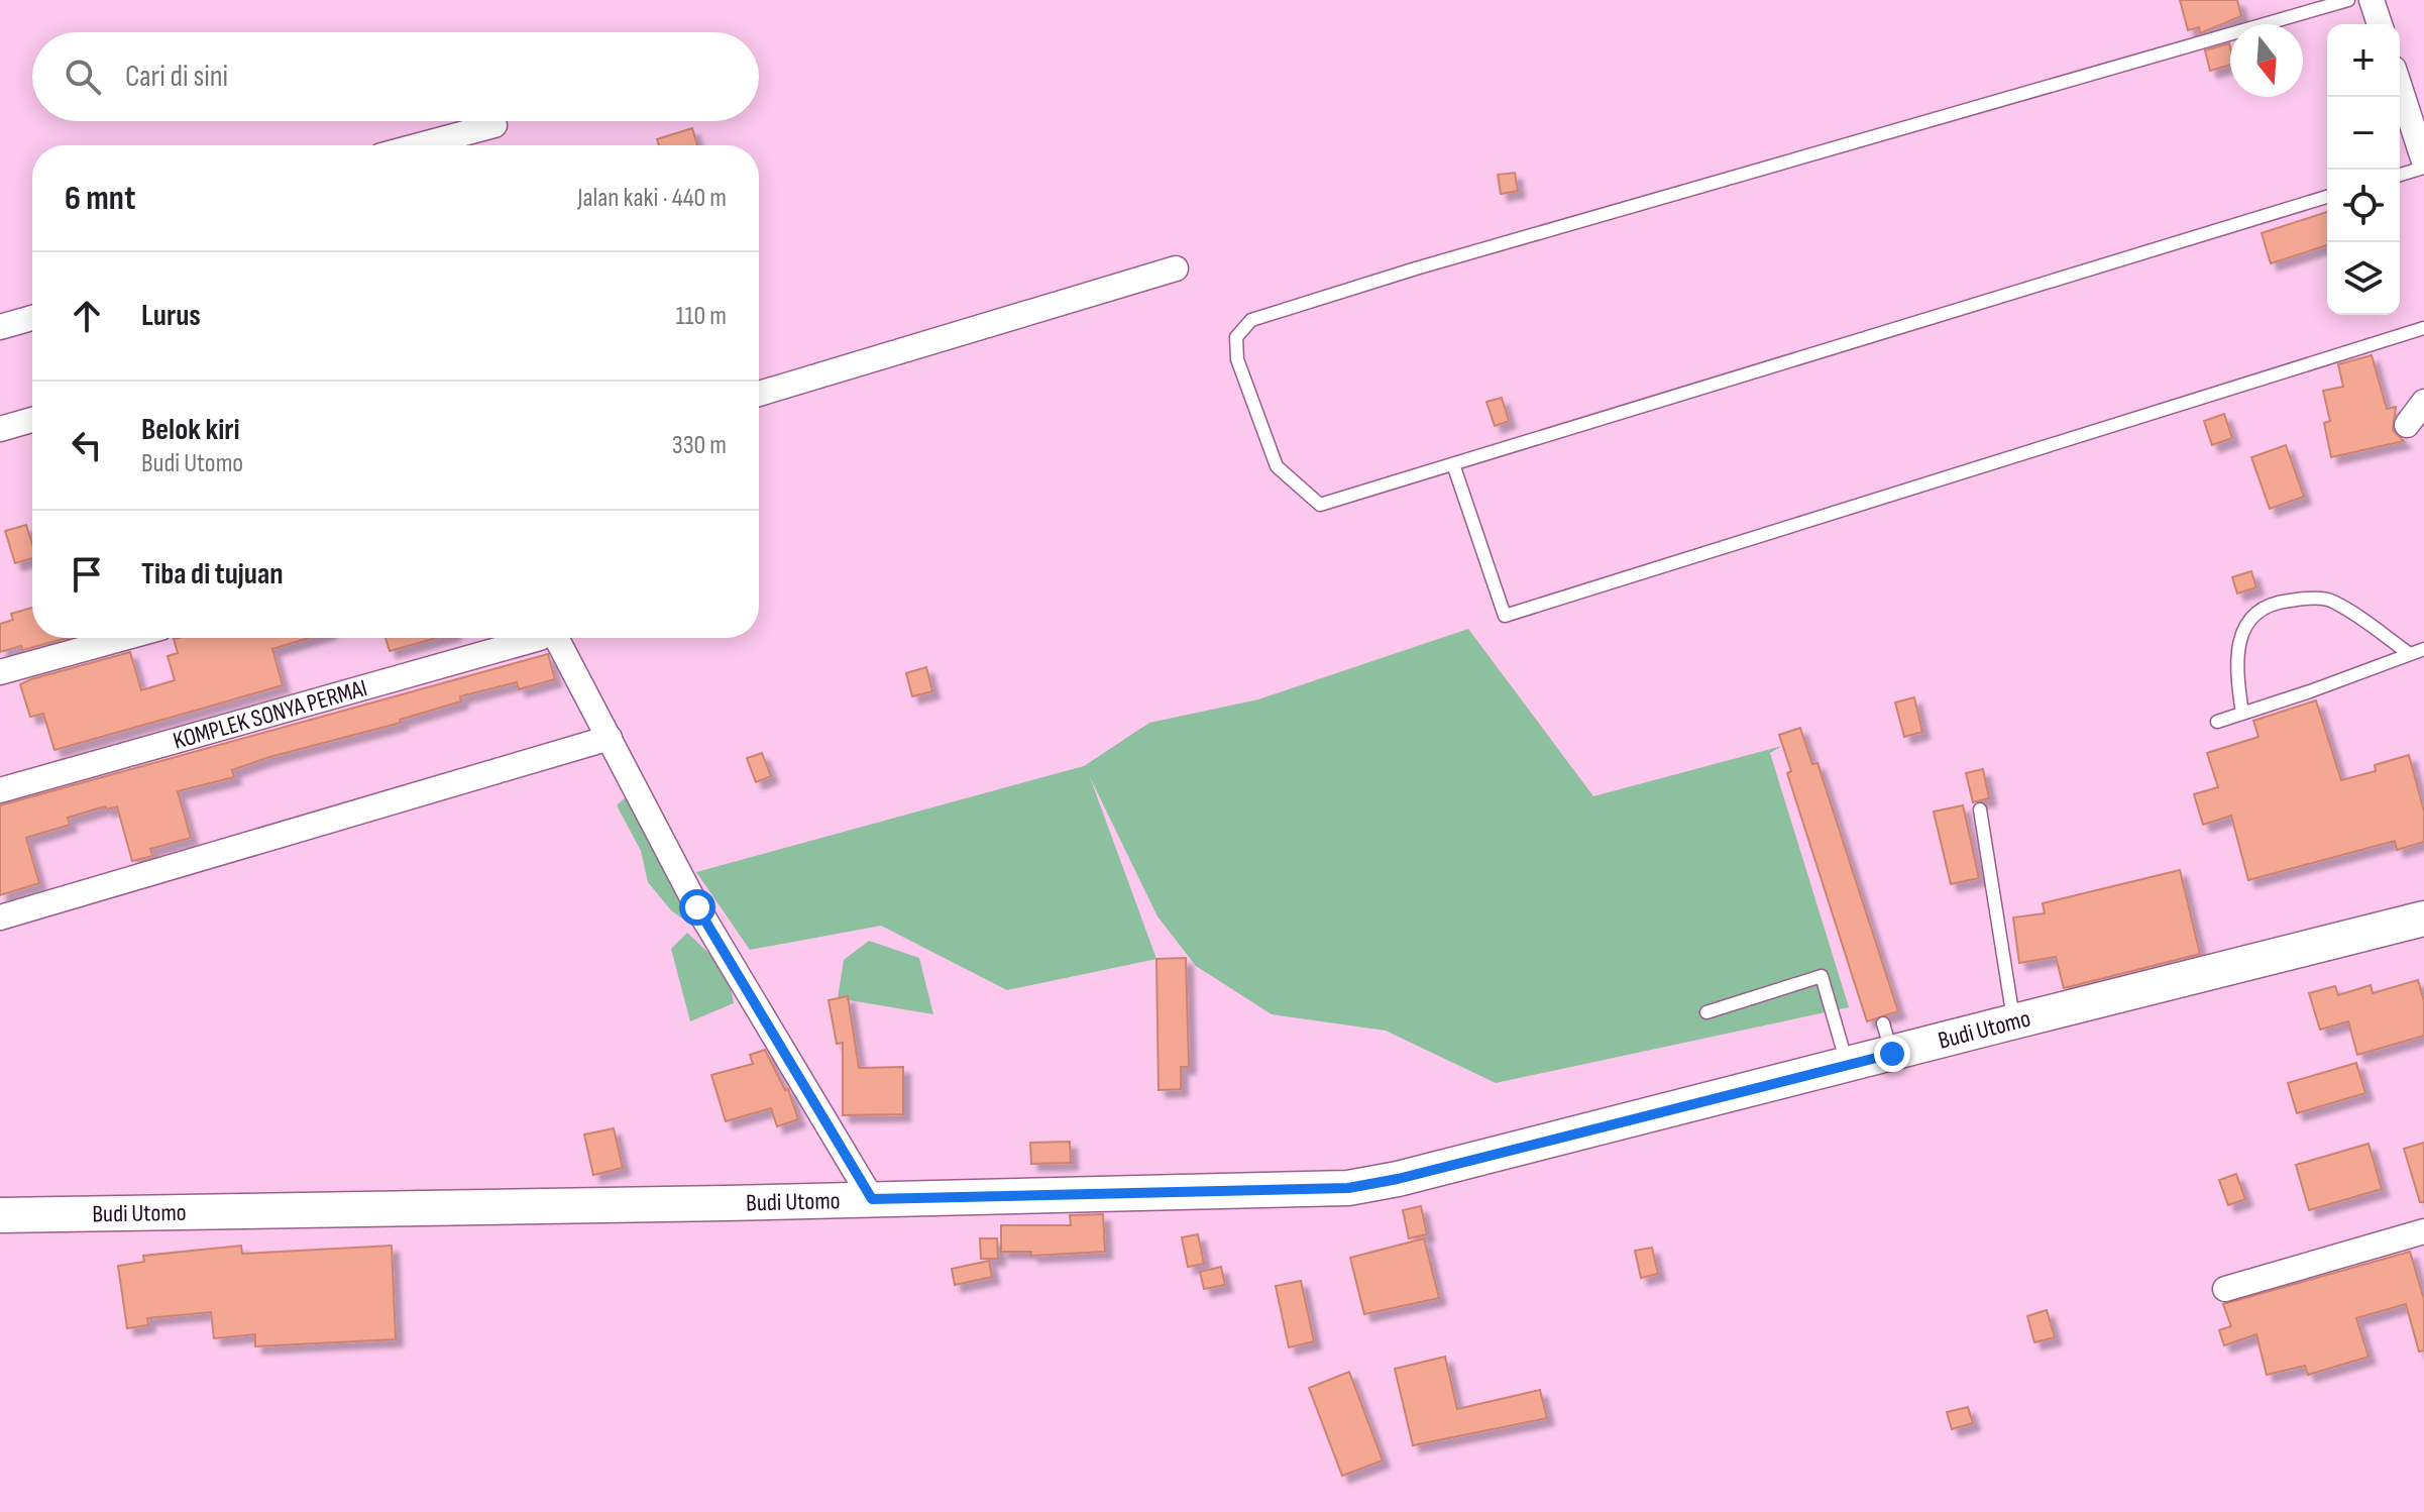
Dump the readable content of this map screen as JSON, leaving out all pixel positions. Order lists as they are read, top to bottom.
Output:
{
  "streets": {
    "street": ["KOMPLEK SONYA PERMAI", "Budi Utomo"]
  },
  "north": "bottom",
  "page": {
    "map_buttons": ["+", "−"],
    "search": "Cari di sini",
    "heading": ["6 mnt", "Jalan kaki · 440 m"],
    "list": [
      ["Lurus", "110 m"],
      ["Belok kiri", "Budi Utomo", "330 m"],
      "Tiba di tujuan"
    ]
  }
}
